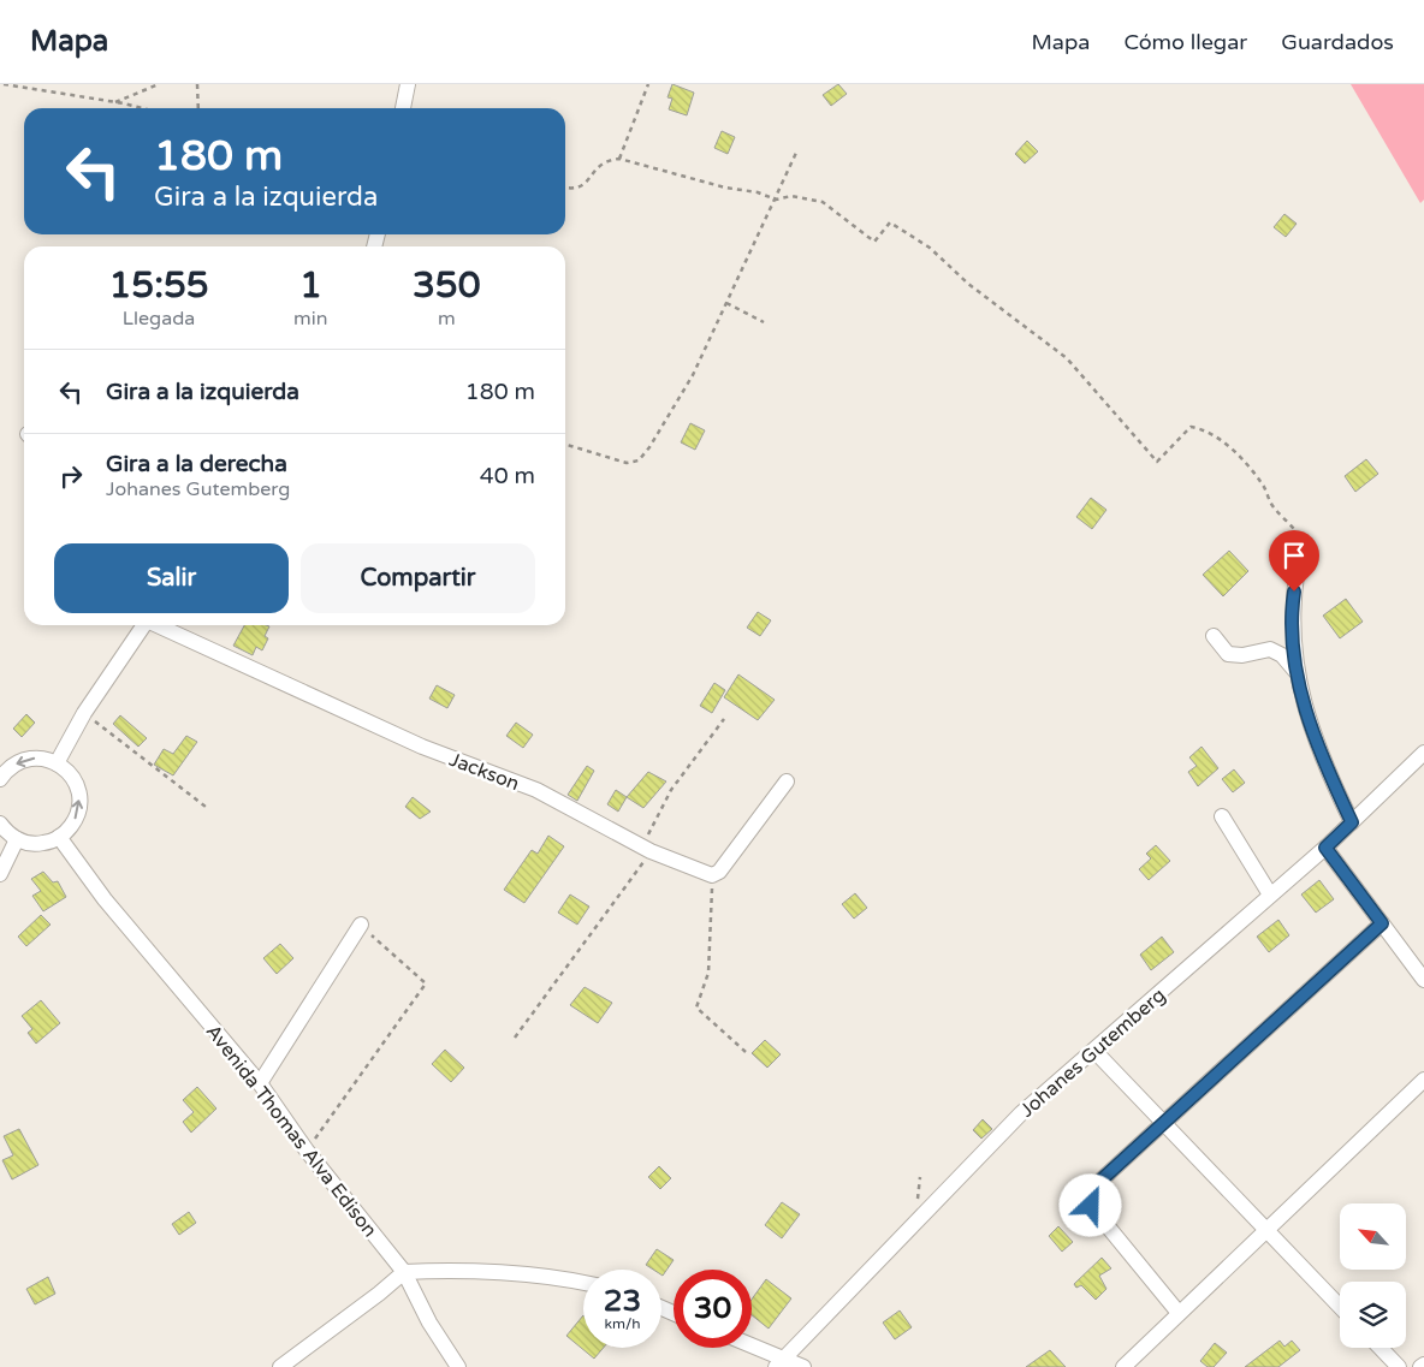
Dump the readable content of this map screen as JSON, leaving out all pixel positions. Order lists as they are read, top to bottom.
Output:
{
  "streets": {
    "street": ["Jackson", "Johanes Gutemberg", "Avenida Thomas Alva Edison"]
  },
  "north": "top left",
  "page": {
    "header": "Mapa",
    "nav": ["Mapa", "Cómo llegar", "Guardados"],
    "turn": ["180 m", "Gira a la izquierda"],
    "eta": [
      "15:55",
      "Llegada",
      "1",
      "min",
      "350",
      "m"
    ],
    "list": [
      {
        "name": "Gira a la izquierda",
        "value": "180 m"
      },
      {
        "name": "Gira a la derecha",
        "note": "Johanes Gutemberg",
        "value": "40 m"
      }
    ],
    "buttons": ["Salir", "Compartir"],
    "speed": "23 km/h",
    "limit": "30"
  }
}
